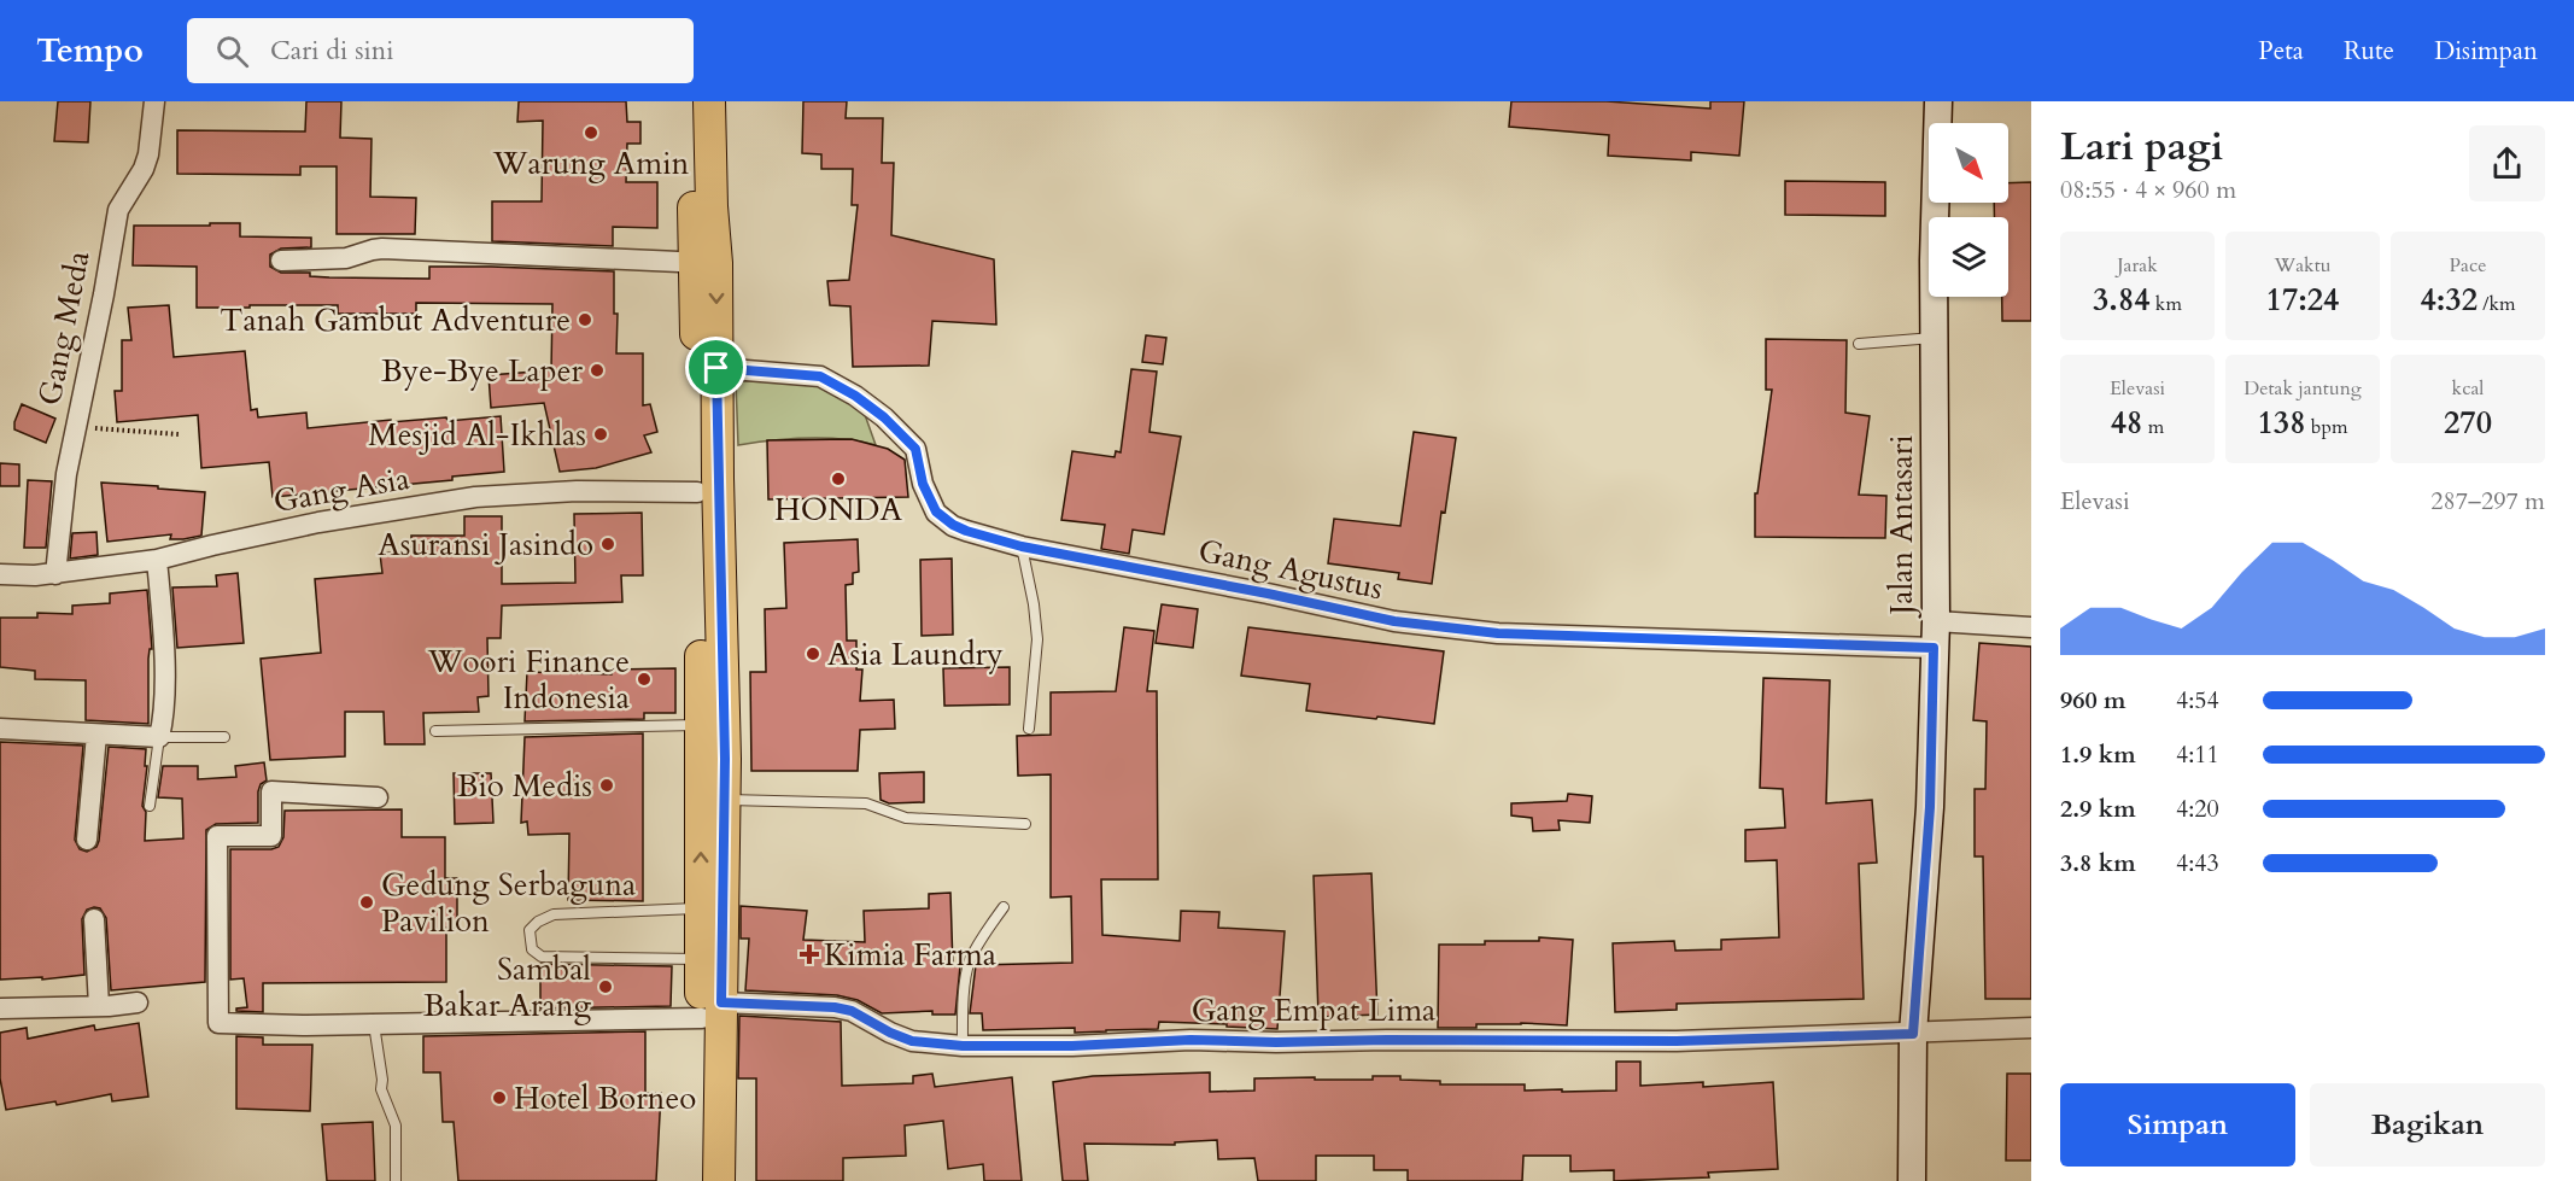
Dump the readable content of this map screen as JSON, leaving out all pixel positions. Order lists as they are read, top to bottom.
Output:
{
  "streets": {
    "street": [
      "Gang Meda",
      "Gang Asia",
      "Jalan Antasari",
      "Gang Agustus",
      "Gang Empat Lima"
    ]
  },
  "crossings": [
    ["Gang Meda", "Gang Asia"],
    ["Jalan Antasari", "Gang Agustus"],
    ["Jalan Antasari", "Gang Empat Lima"]
  ],
  "places": {
    "other": [
      "Warung Amin",
      "Tanah Gambut Adventure",
      "Bye-Bye Laper",
      "Mesjid Al-Ikhlas",
      "HONDA",
      "Asuransi Jasindo",
      "Asia Laundry",
      "Woori Finance Indonesia",
      "Bio Medis",
      "Gedung Serbaguna Pavilion",
      "Sambal Bakar Arang",
      "Hotel Borneo"
    ],
    "health": ["Kimia Farma"]
  },
  "north": "bottom right",
  "page": {
    "header": "Tempo",
    "search": "Cari di sini",
    "nav": ["Peta", "Rute", "Disimpan"],
    "heading": ["Lari pagi", "08:55 · 4 × 960 m"],
    "stats": [
      ["Jarak", "3.84 km"],
      ["Waktu", "17:24"],
      ["Pace", "4:32 /km"],
      ["Elevasi", "48 m"],
      ["Detak jantung", "138 bpm"],
      ["kcal", "270"]
    ],
    "chart": ["Elevasi", "287–297 m"],
    "list": [
      {
        "name": "960 m",
        "note": "4:54"
      },
      {
        "name": "1.9 km",
        "note": "4:11"
      },
      {
        "name": "2.9 km",
        "note": "4:20"
      },
      {
        "name": "3.8 km",
        "note": "4:43"
      }
    ],
    "buttons": ["Simpan", "Bagikan"]
  }
}
